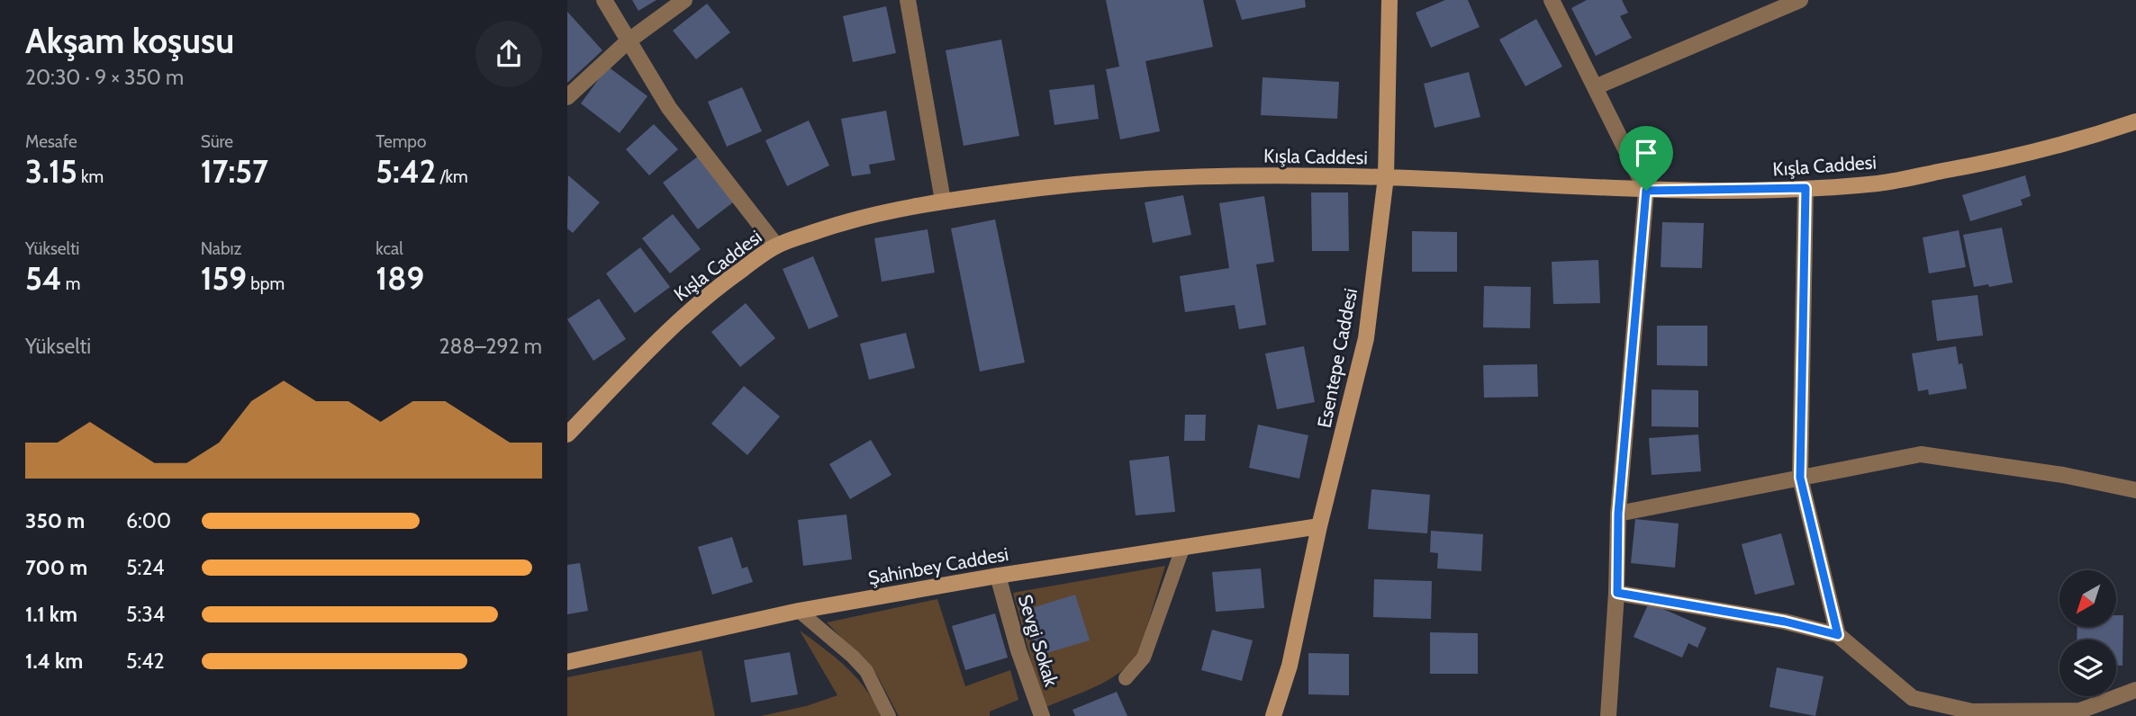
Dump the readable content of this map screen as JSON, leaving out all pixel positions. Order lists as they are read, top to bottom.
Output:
{
  "streets": {
    "street": [
      "Kışla Caddesi",
      "Esentepe Caddesi",
      "Şahinbey Caddesi",
      "Sevgi Sokak"
    ]
  },
  "crossings": [
    ["Kışla Caddesi", "Esentepe Caddesi"],
    ["Esentepe Caddesi", "Şahinbey Caddesi"],
    ["Şahinbey Caddesi", "Sevgi Sokak"]
  ],
  "north": "bottom left",
  "page": {
    "heading": ["Akşam koşusu", "20:30 · 9 × 350 m"],
    "stats": [
      ["Mesafe", "3.15 km"],
      ["Süre", "17:57"],
      ["Tempo", "5:42 /km"],
      ["Yükselti", "54 m"],
      ["Nabız", "159 bpm"],
      ["kcal", "189"]
    ],
    "chart": ["Yükselti", "288–292 m"],
    "list": [
      {
        "name": "350 m",
        "note": "6:00"
      },
      {
        "name": "700 m",
        "note": "5:24"
      },
      {
        "name": "1.1 km",
        "note": "5:34"
      },
      {
        "name": "1.4 km",
        "note": "5:42"
      }
    ]
  }
}
